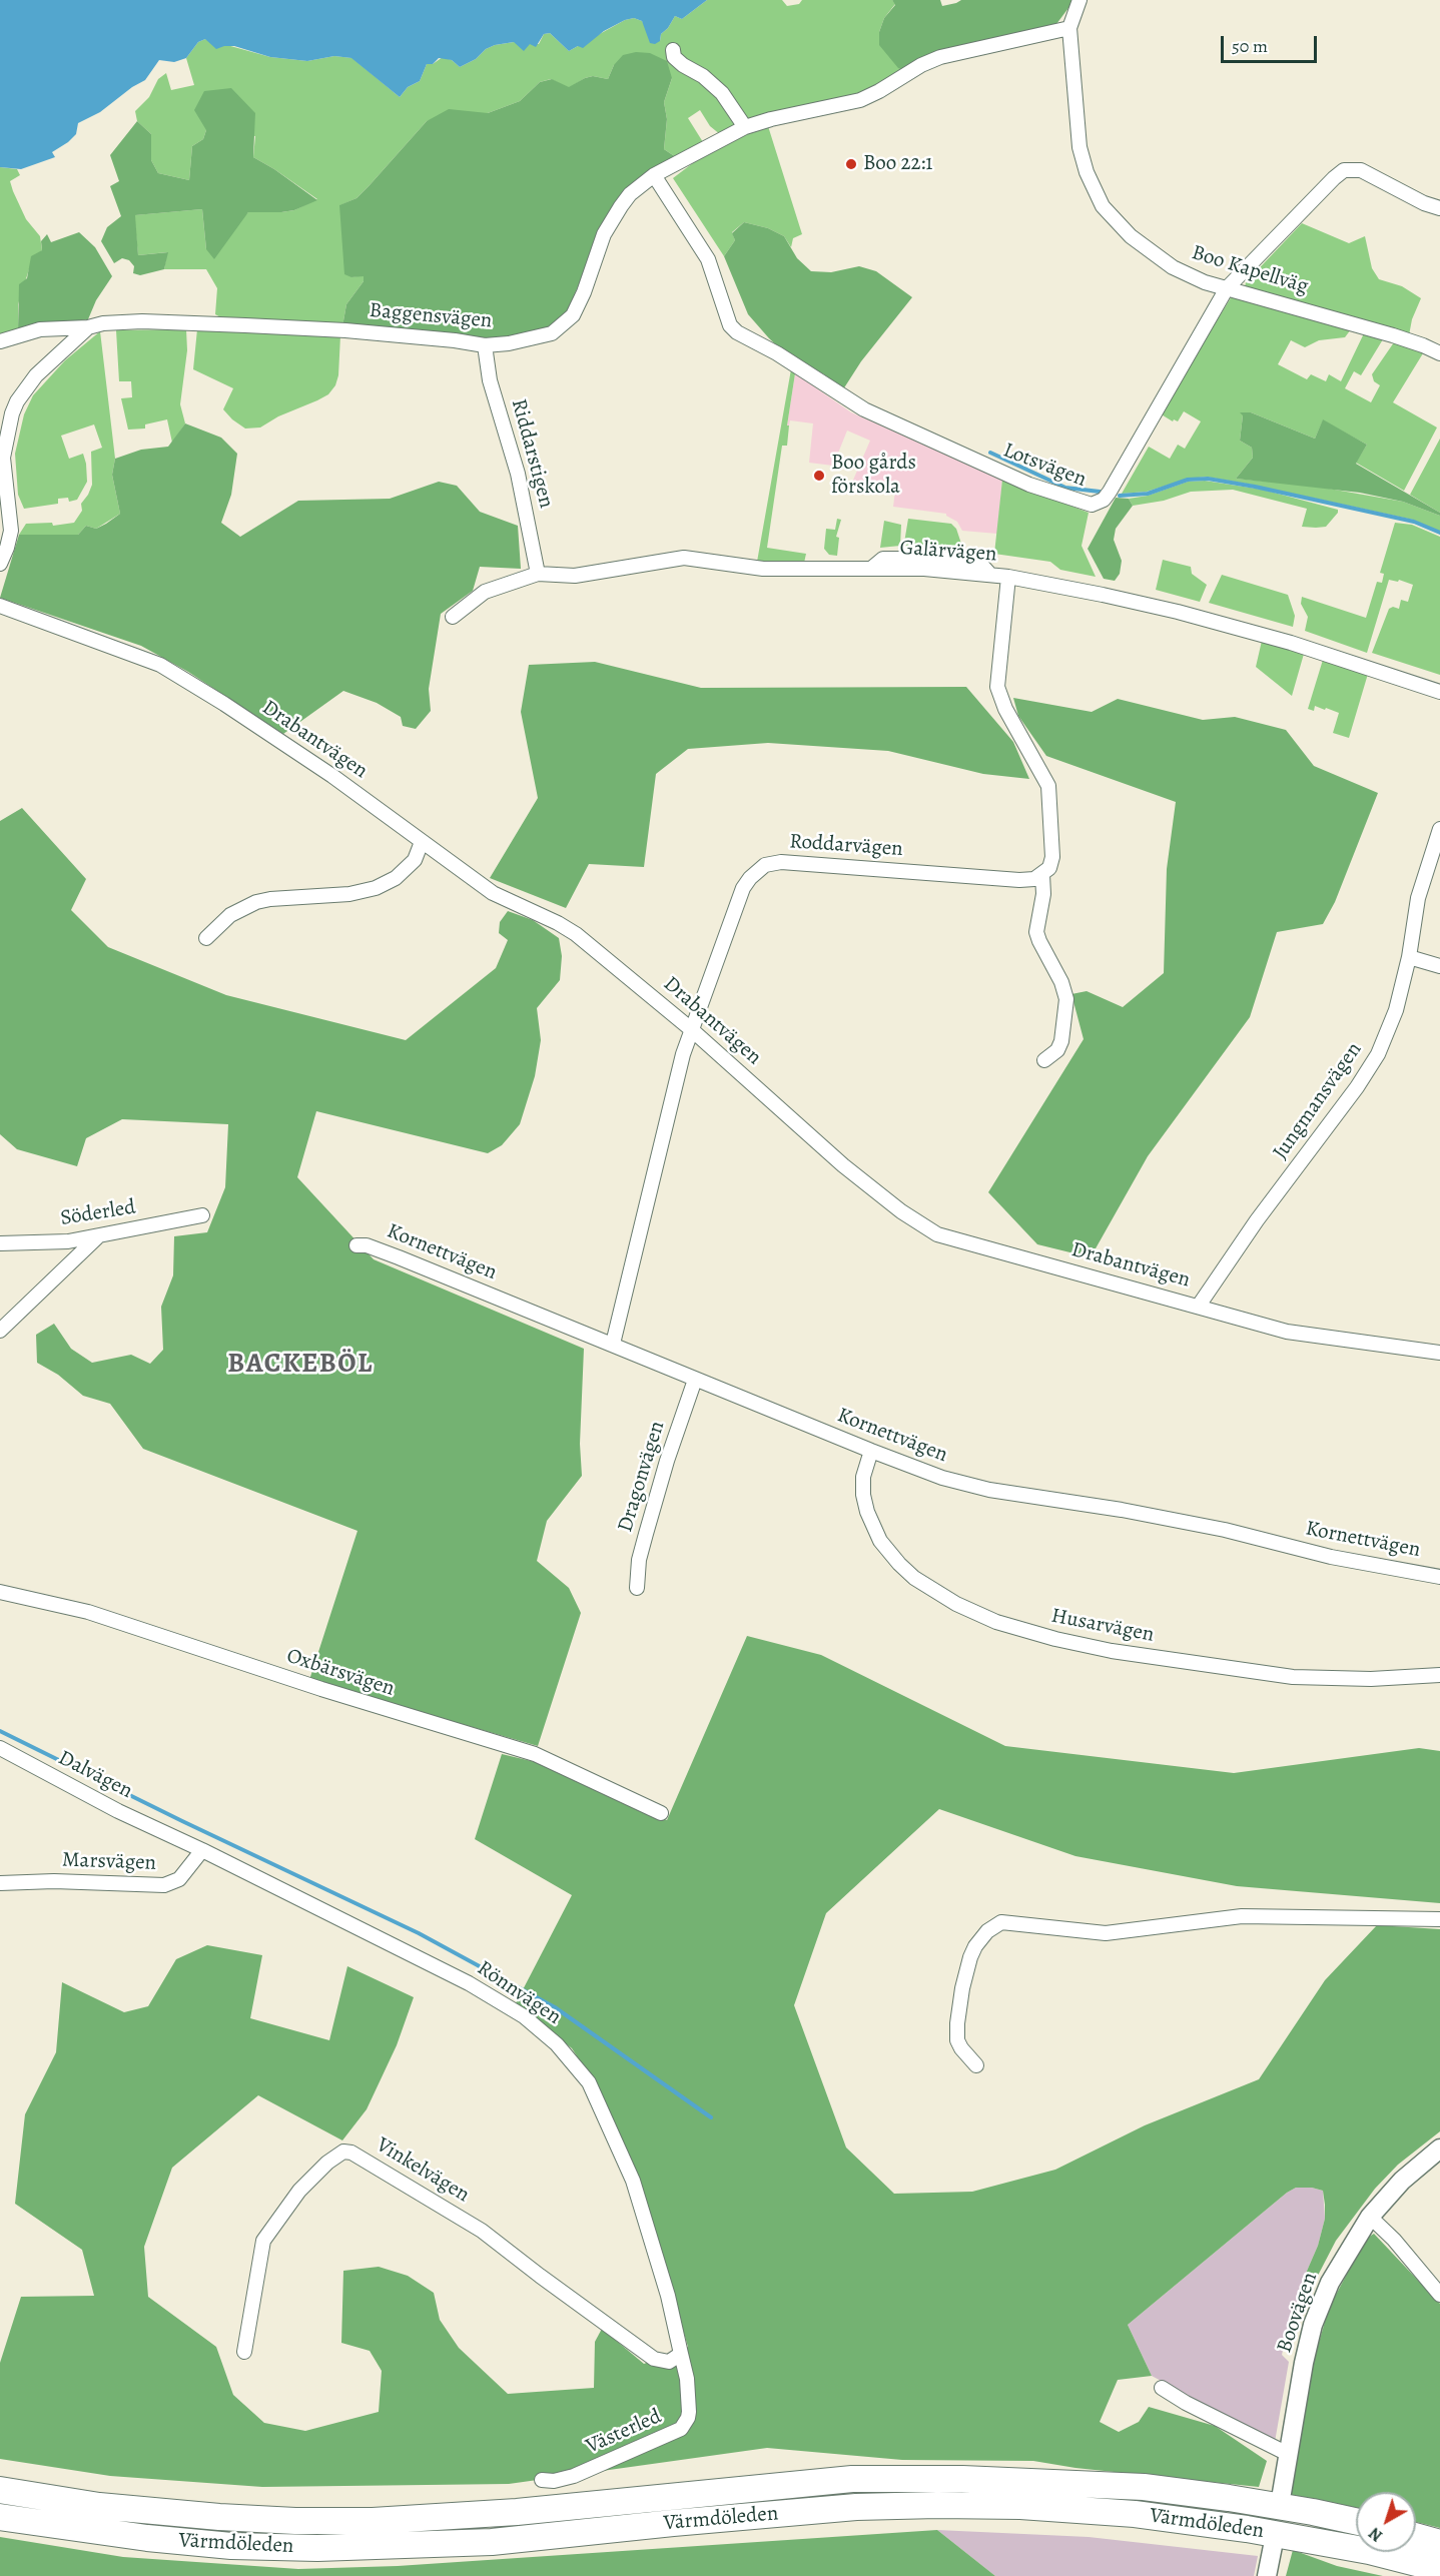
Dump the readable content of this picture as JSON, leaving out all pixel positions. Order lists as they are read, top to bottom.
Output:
{
  "streets": {
    "highway": ["Värmdöleden"],
    "street": [
      "Boo Kapellväg",
      "Baggensvägen",
      "Riddarstigen",
      "Lotsvägen",
      "Galärvägen",
      "Drabantvägen",
      "Roddarvägen",
      "Jungmansvägen",
      "Söderled",
      "Kornettvägen",
      "Dragonvägen",
      "Husarvägen",
      "Oxbärsvägen",
      "Dalvägen",
      "Marsvägen",
      "Rönnvägen",
      "Vinkelvägen",
      "Boovägen",
      "Västerled"
    ]
  },
  "crossings": [
    ["Boo Kapellväg", "Baggensvägen"],
    ["Boo Kapellväg", "Lotsvägen"],
    ["Baggensvägen", "Riddarstigen"],
    ["Baggensvägen", "Lotsvägen"],
    ["Riddarstigen", "Galärvägen"],
    ["Drabantvägen", "Roddarvägen"],
    ["Drabantvägen", "Jungmansvägen"],
    ["Roddarvägen", "Kornettvägen"],
    ["Kornettvägen", "Dragonvägen"],
    ["Kornettvägen", "Husarvägen"],
    ["Dalvägen", "Rönnvägen"],
    ["Marsvägen", "Rönnvägen"],
    ["Rönnvägen", "Vinkelvägen"],
    ["Rönnvägen", "Västerled"],
    ["Vinkelvägen", "Västerled"]
  ],
  "districts": ["BACKEBÖL"],
  "places": ["Boo 22:1", "Boo gårds förskola"],
  "scale_bar": "50 m",
  "north": "bottom left"
}
